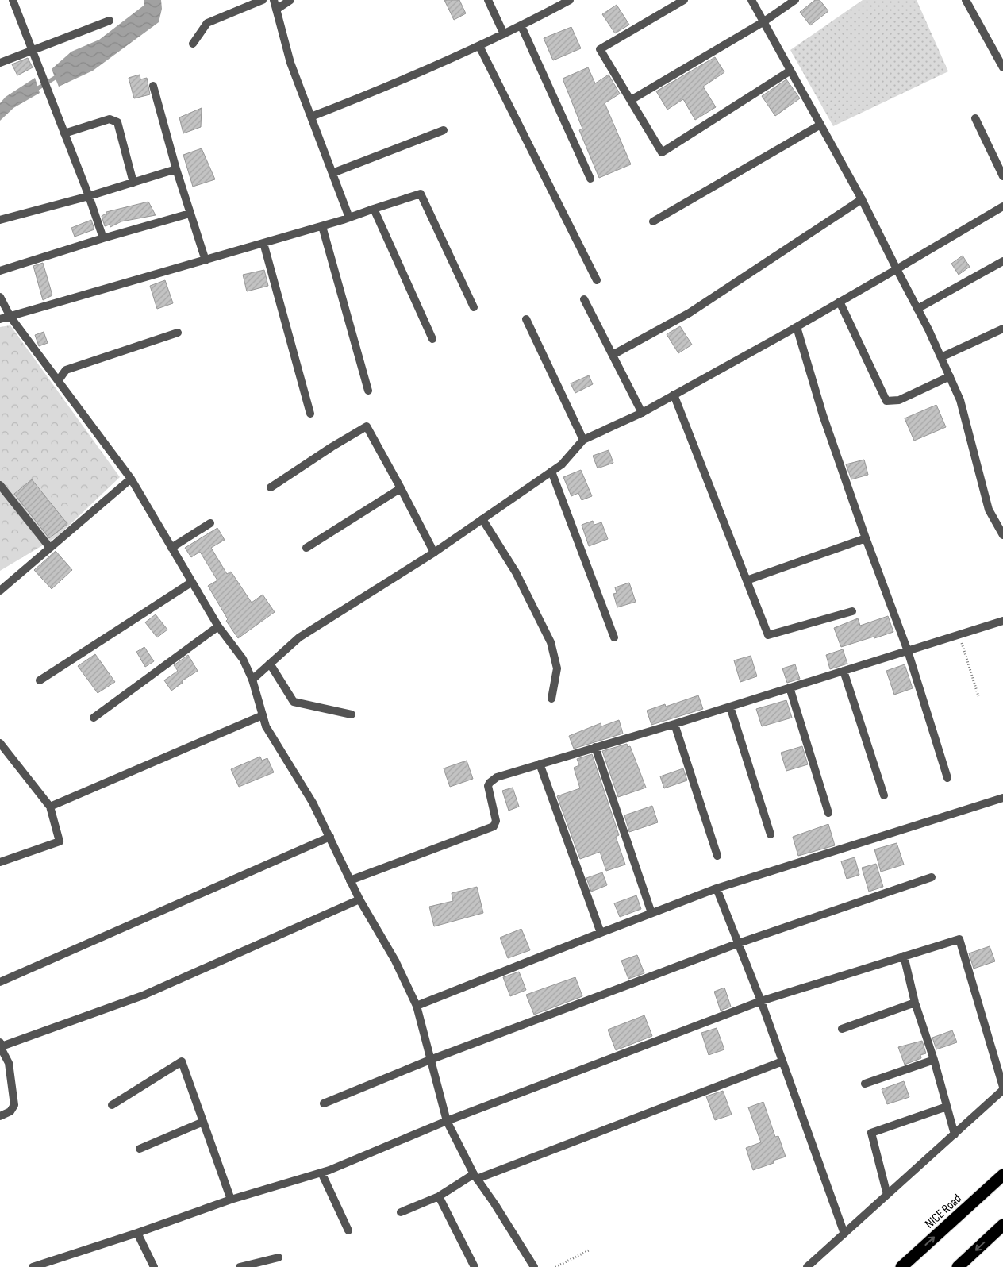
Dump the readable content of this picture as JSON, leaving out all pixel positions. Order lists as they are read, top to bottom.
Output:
{
  "streets": {
    "highway": ["NICE Road"]
  }
}
